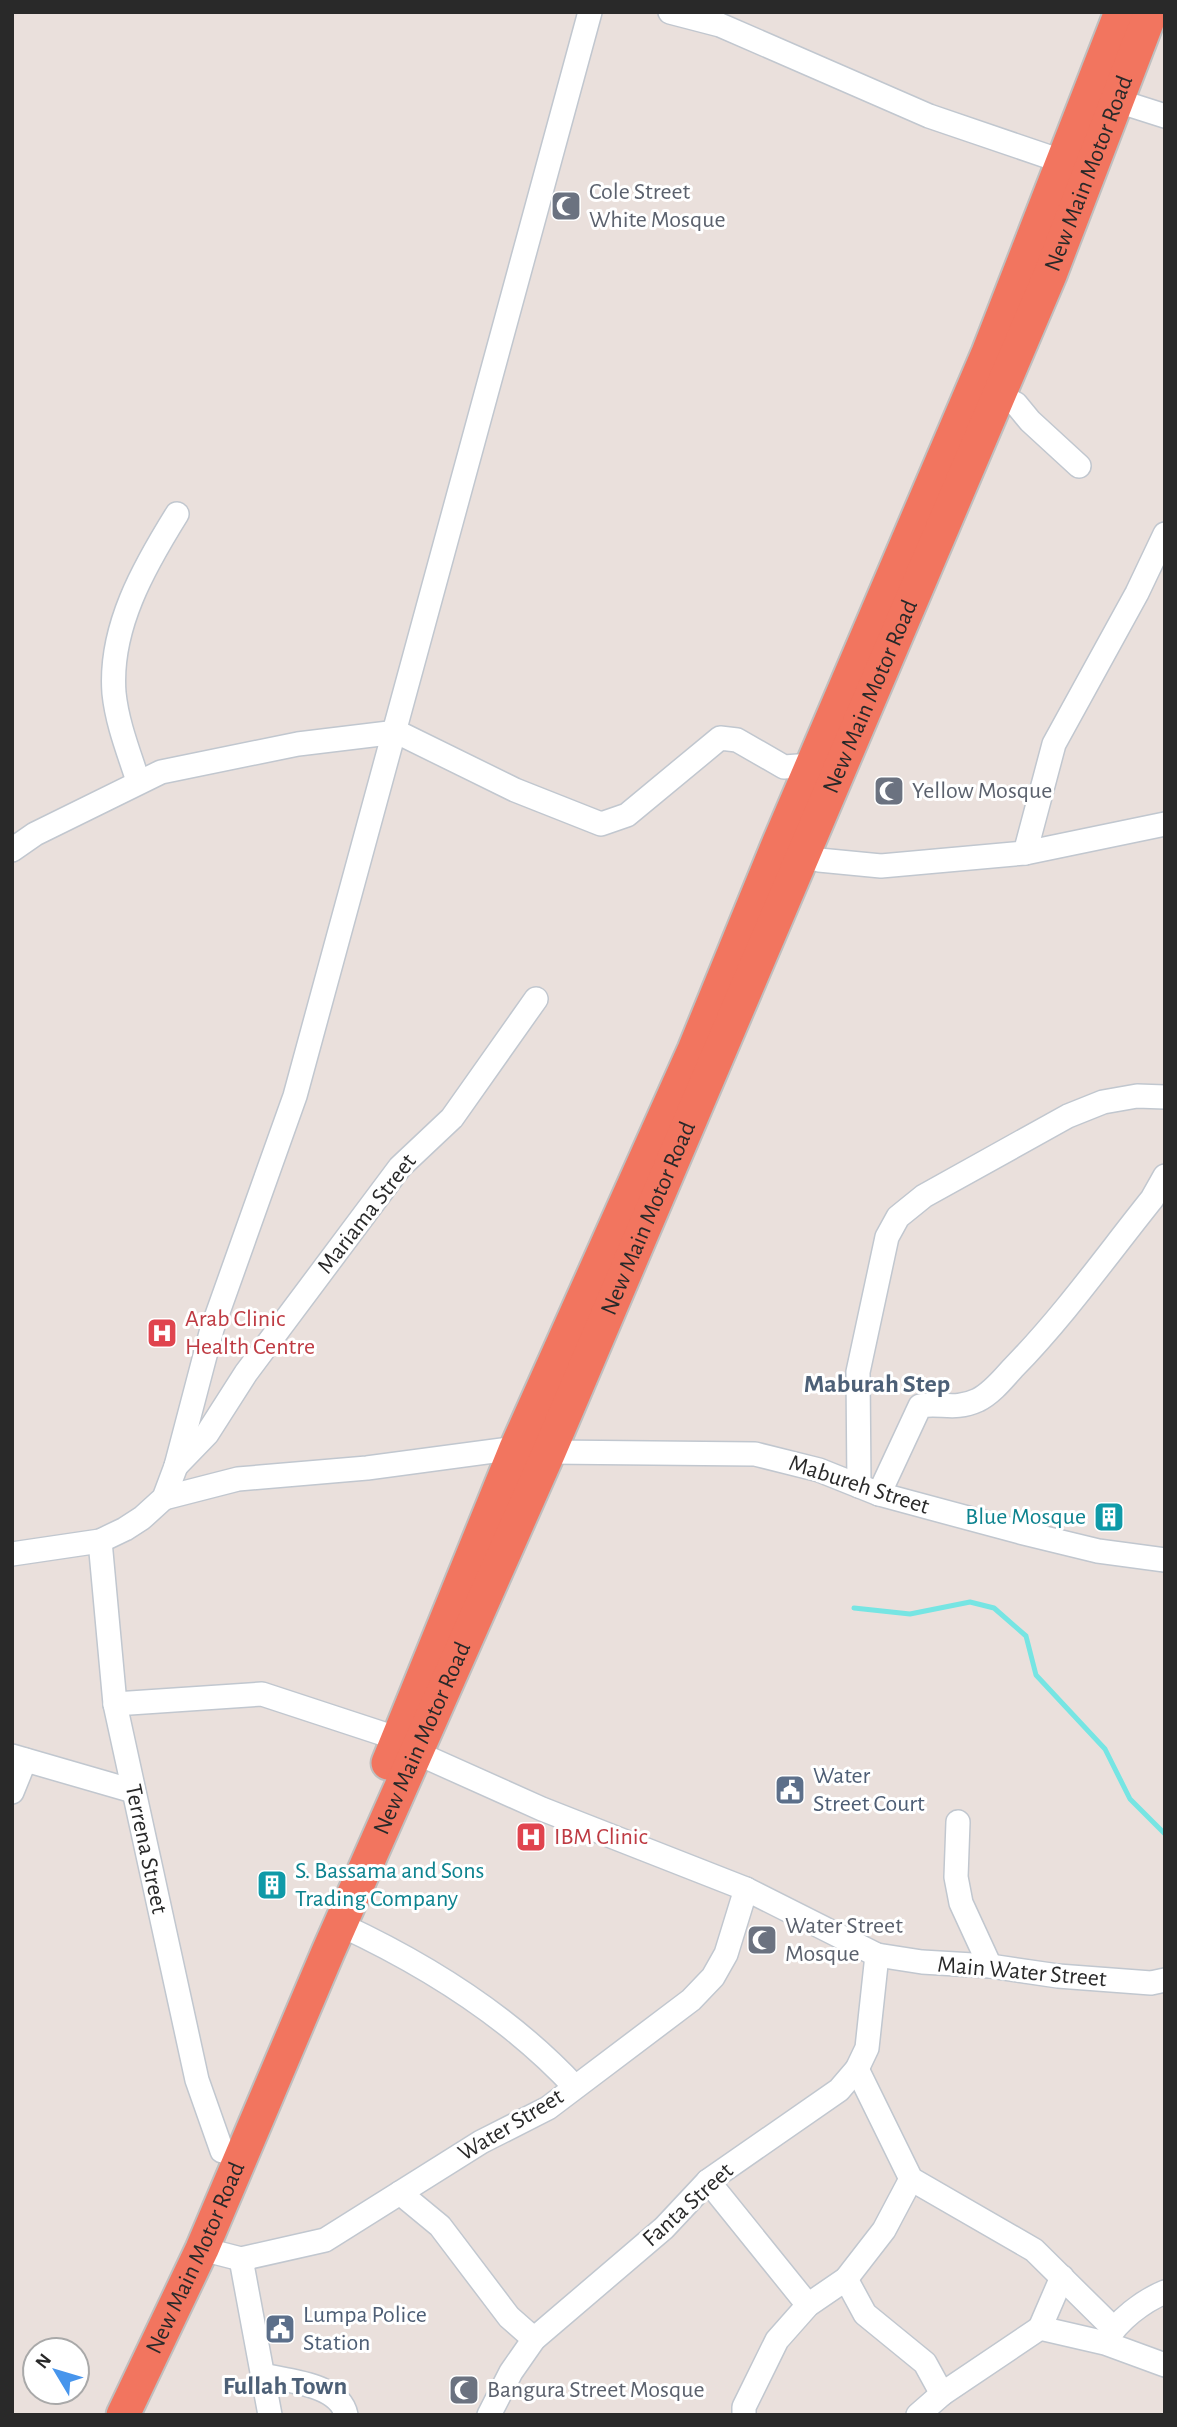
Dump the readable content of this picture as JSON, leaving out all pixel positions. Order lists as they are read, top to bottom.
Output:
{
  "streets": {
    "highway": ["New Main Motor Road"],
    "street": [
      "Mariama Street",
      "Mabureh Street",
      "Terrena Street",
      "Main Water Street",
      "Water Street",
      "Fanta Street"
    ]
  },
  "crossings": [
    ["New Main Motor Road", "Mabureh Street"],
    ["New Main Motor Road", "Terrena Street"],
    ["New Main Motor Road", "Main Water Street"],
    ["New Main Motor Road", "Water Street"],
    ["Terrena Street", "Main Water Street"],
    ["Main Water Street", "Water Street"],
    ["Main Water Street", "Fanta Street"]
  ],
  "districts": ["Maburah Step", "Fullah Town"],
  "places": {
    "mosque": [
      "Cole Street White Mosque",
      "Yellow Mosque",
      "Water Street Mosque",
      "Bangura Street Mosque"
    ],
    "hospital": ["Arab Clinic Health Centre", "IBM Clinic"],
    "building": ["Blue Mosque", "S. Bassama and Sons Trading Company"],
    "public building": ["Water Street Court", "Lumpa Police Station"]
  },
  "north": "top left"
}
